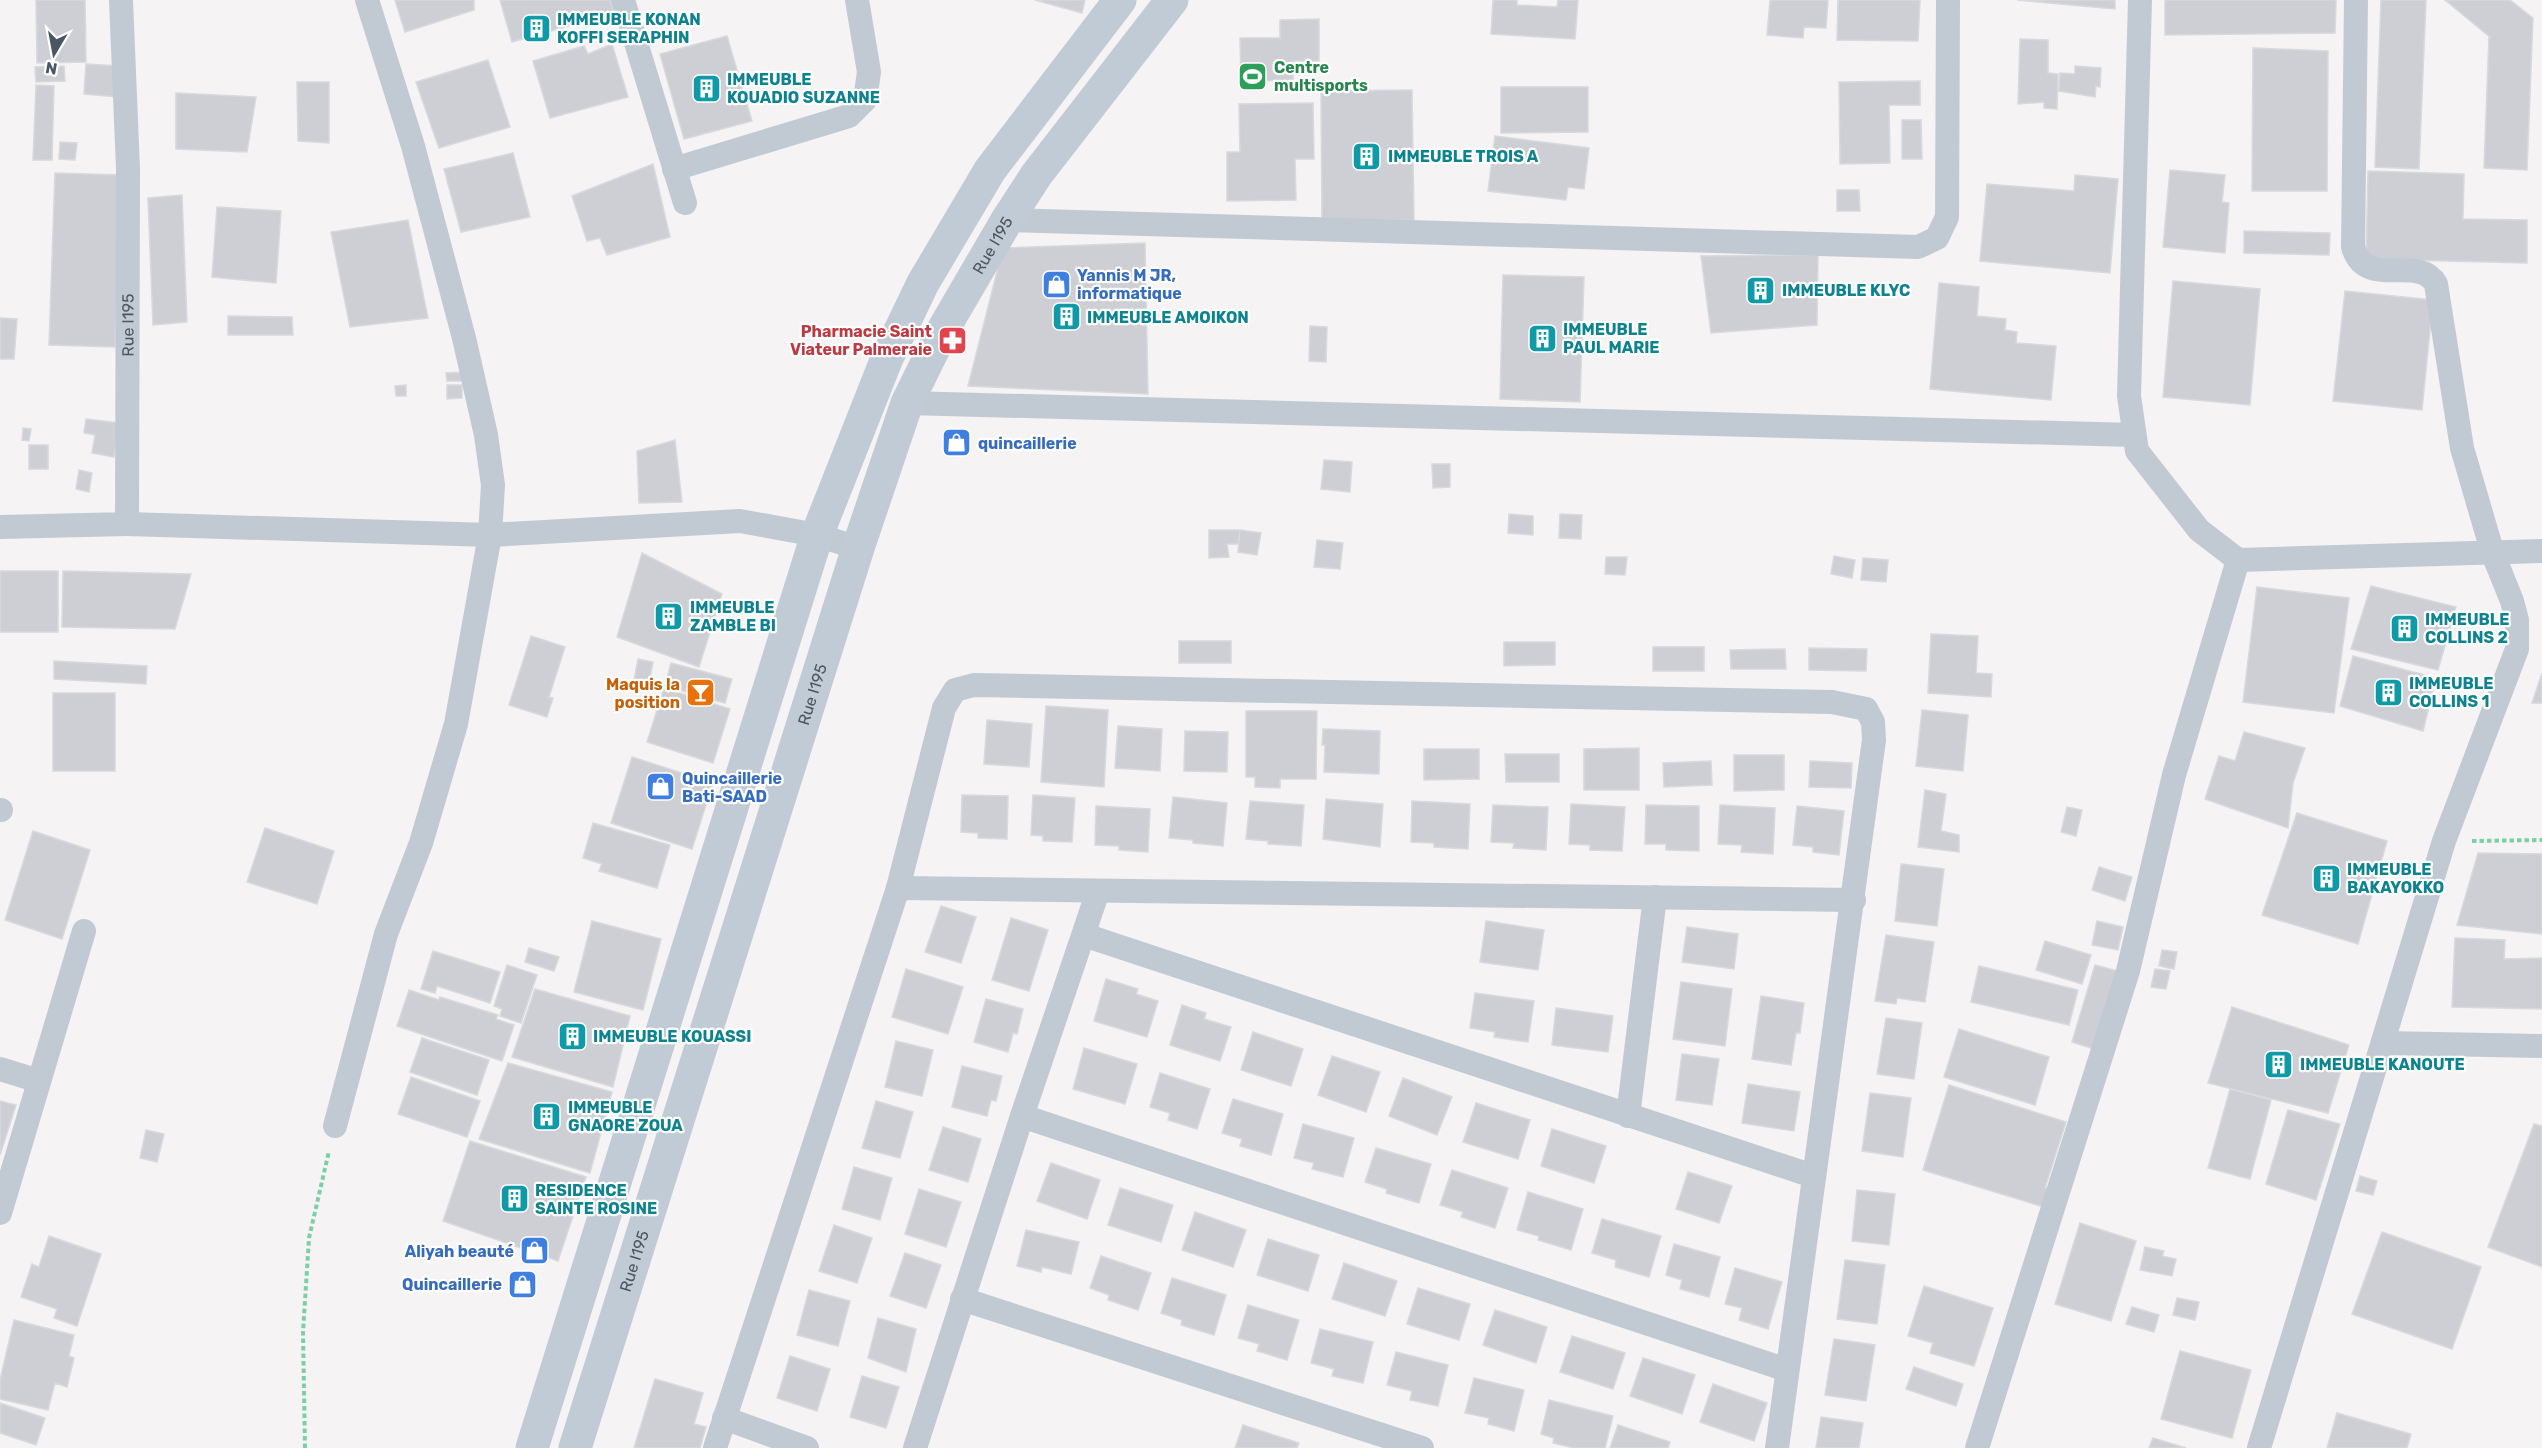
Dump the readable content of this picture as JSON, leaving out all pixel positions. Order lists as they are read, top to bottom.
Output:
{
  "streets": {
    "main road": ["Rue I195"]
  },
  "places": {
    "building": [
      "IMMEUBLE KONAN KOFFI SERAPHIN",
      "IMMEUBLE KOUADIO SUZANNE",
      "IMMEUBLE TROIS A",
      "IMMEUBLE KLYC",
      "IMMEUBLE AMOIKON",
      "IMMEUBLE PAUL MARIE",
      "IMMEUBLE ZAMBLE BI",
      "IMMEUBLE COLLINS 2",
      "IMMEUBLE COLLINS 1",
      "IMMEUBLE BAKAYOKKO",
      "IMMEUBLE KOUASSI",
      "IMMEUBLE KANOUTE",
      "IMMEUBLE GNAORE ZOUA",
      "RESIDENCE SAINTE ROSINE"
    ],
    "sports": ["Centre multisports"],
    "shop": [
      "Yannis M JR, informatique",
      "quincaillerie",
      "Quincaillerie Bati-SAAD",
      "Aliyah beauté",
      "Quincaillerie"
    ],
    "pharmacy": ["Pharmacie Saint Viateur Palmeraie"],
    "bar": ["Maquis la position"]
  },
  "north": "bottom"
}
